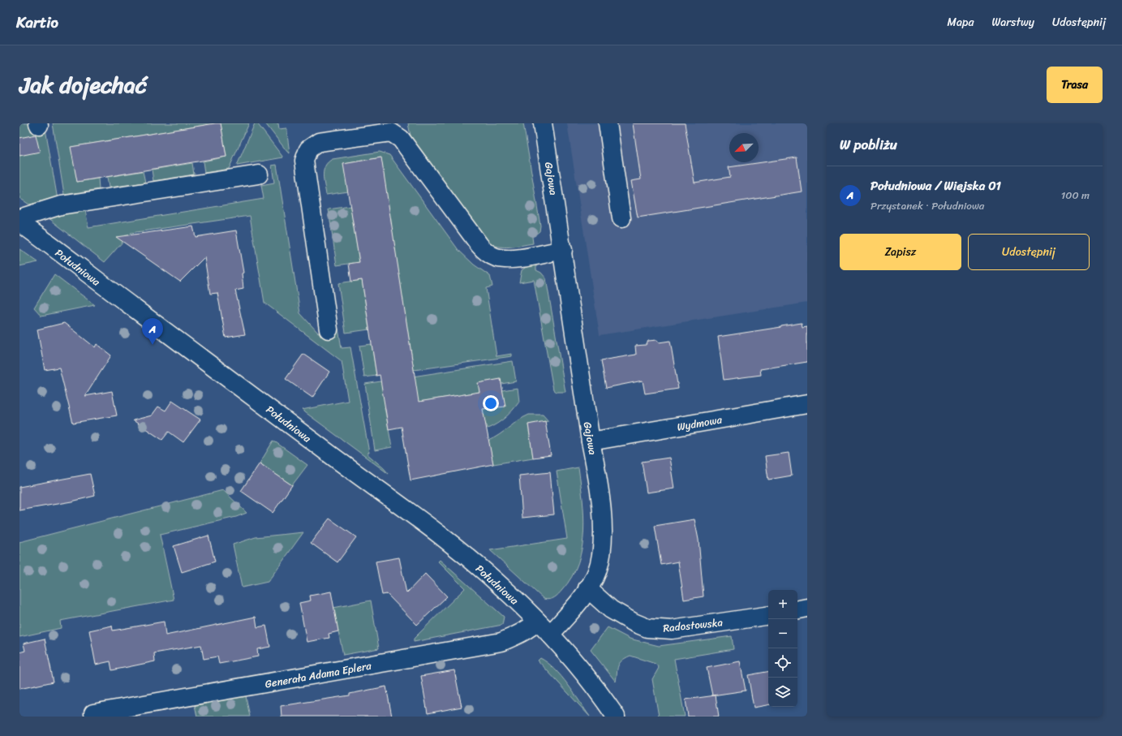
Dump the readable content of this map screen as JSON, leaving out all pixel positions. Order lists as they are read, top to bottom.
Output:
{
  "streets": {
    "street": [
      "Gajowa",
      "Południowa",
      "Wydmowa",
      "Radostowska",
      "Generała Adama Eplera"
    ]
  },
  "crossings": [
    ["Gajowa", "Południowa"],
    ["Gajowa", "Wydmowa"],
    ["Gajowa", "Radostowska"],
    ["Południowa", "Generała Adama Eplera"]
  ],
  "north": "bottom left",
  "page": {
    "header": "Kartio",
    "nav": ["Mapa", "Warstwy", "Udostępnij"],
    "title": "Jak dojechać",
    "buttons": [
      "Trasa",
      ["Zapisz", "Udostępnij"]
    ],
    "heading": "W pobliżu",
    "list": [
      {
        "mark": "A",
        "name": "Południowa / Wiejska 01",
        "note": "Przystanek · Południowa",
        "value": "100 m"
      }
    ],
    "pins": "A",
    "map_buttons": ["+", "−"]
  }
}
